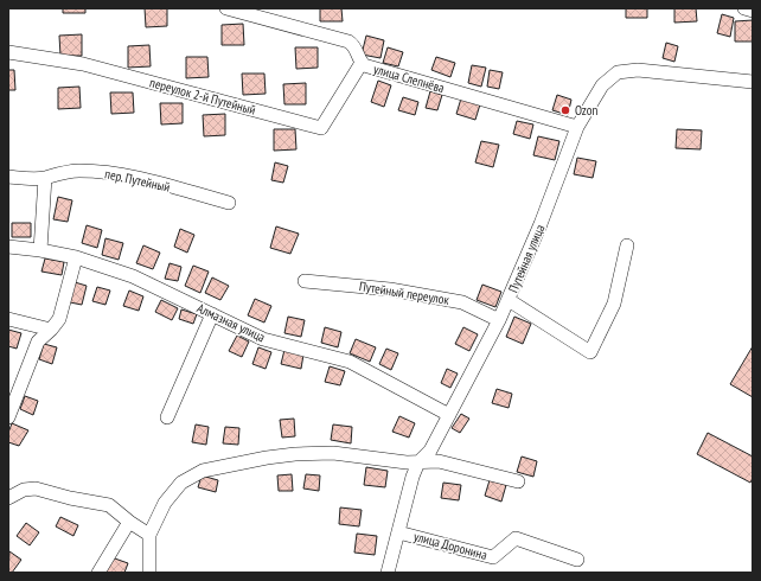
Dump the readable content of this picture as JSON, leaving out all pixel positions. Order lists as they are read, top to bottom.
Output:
{
  "streets": {
    "street": [
      "улица Слепнёва",
      "переулок 2-й Путейный",
      "пер. Путейный",
      "Путейная улица",
      "Путейный переулок",
      "Алмазная улица",
      "улица Доронина"
    ]
  },
  "crossings": [
    ["улица Слепнёва", "переулок 2-й Путейный"],
    ["улица Слепнёва", "Путейная улица"],
    ["Путейная улица", "Путейный переулок"],
    ["Путейная улица", "Алмазная улица"],
    ["Путейная улица", "улица Доронина"]
  ],
  "places": ["Ozon"]
}
